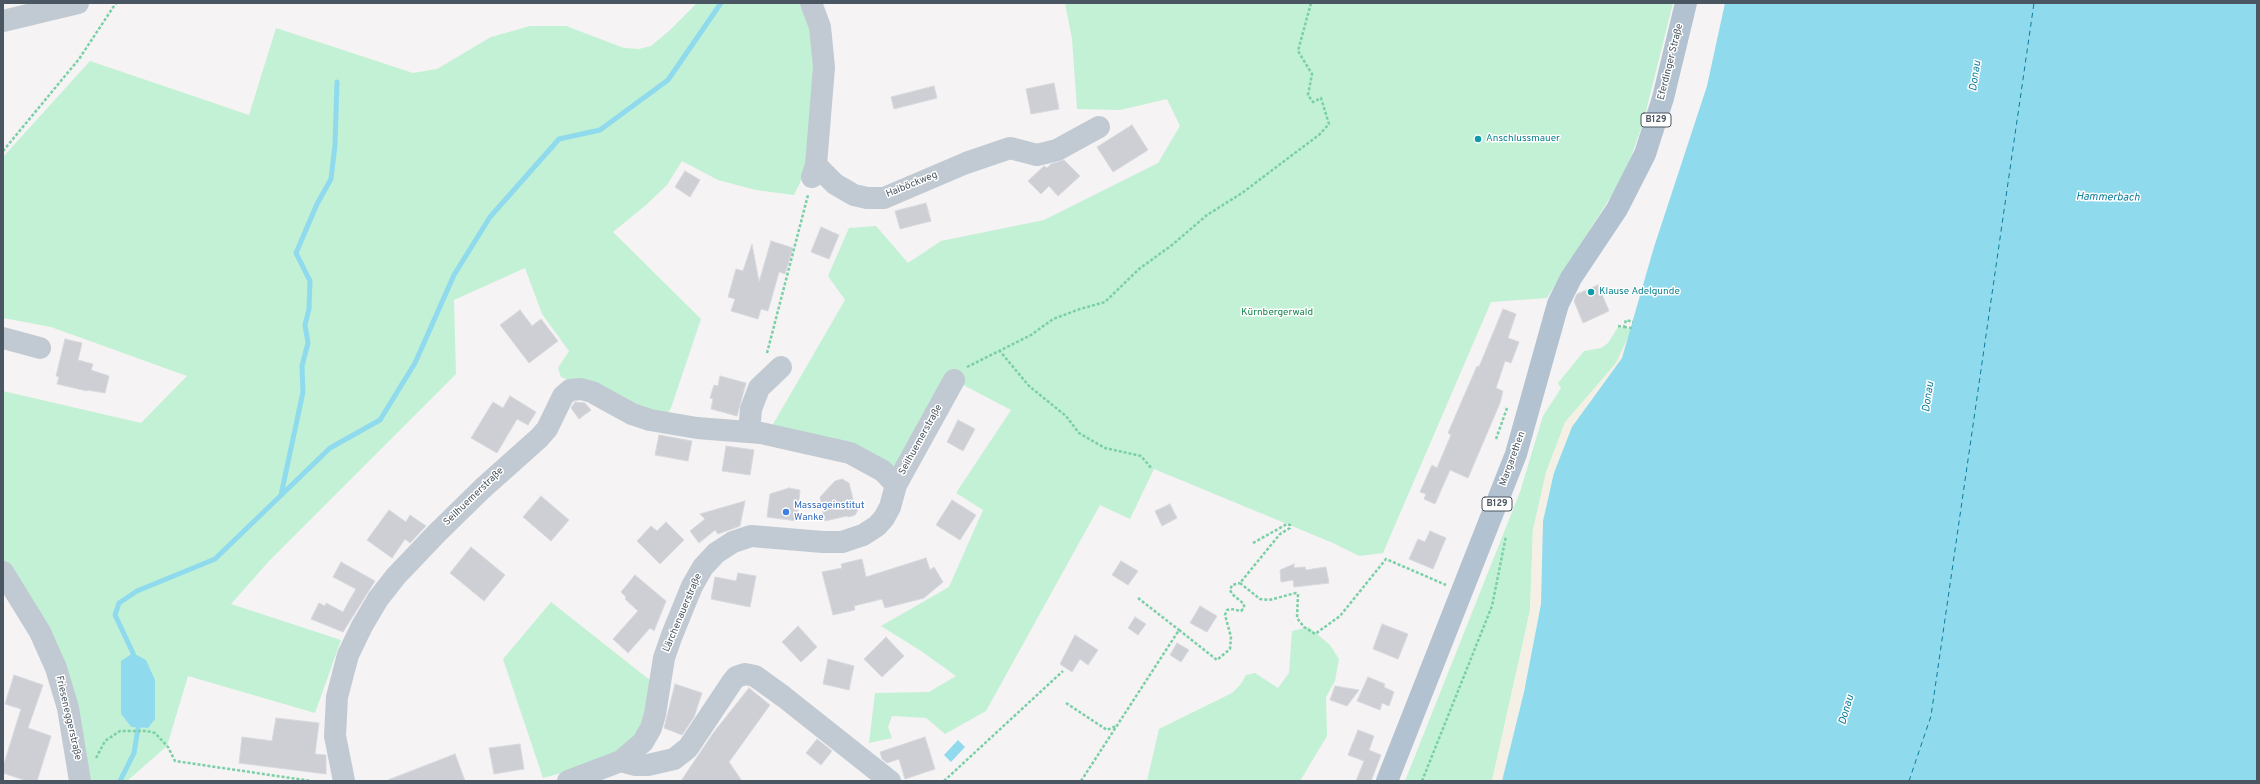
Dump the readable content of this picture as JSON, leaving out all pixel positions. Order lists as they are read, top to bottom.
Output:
{
  "streets": {
    "main road": ["Eferdinger Straße", "B129", "Margarethen"],
    "street": [
      "Haiböckweg",
      "Seilhuemerstraße",
      "Lärchenauerstraße",
      "Frieseneggerstraße"
    ]
  },
  "crossings": [
    ["Eferdinger Straße", "Margarethen"],
    ["Seilhuemerstraße", "Lärchenauerstraße"]
  ],
  "water": ["Donau", "Hammerbach"],
  "parks": ["Kürnbergerwald"],
  "places": ["Anschlussmauer", "Klause Adelgunde", "Massageinstitut Wanke"]
}
